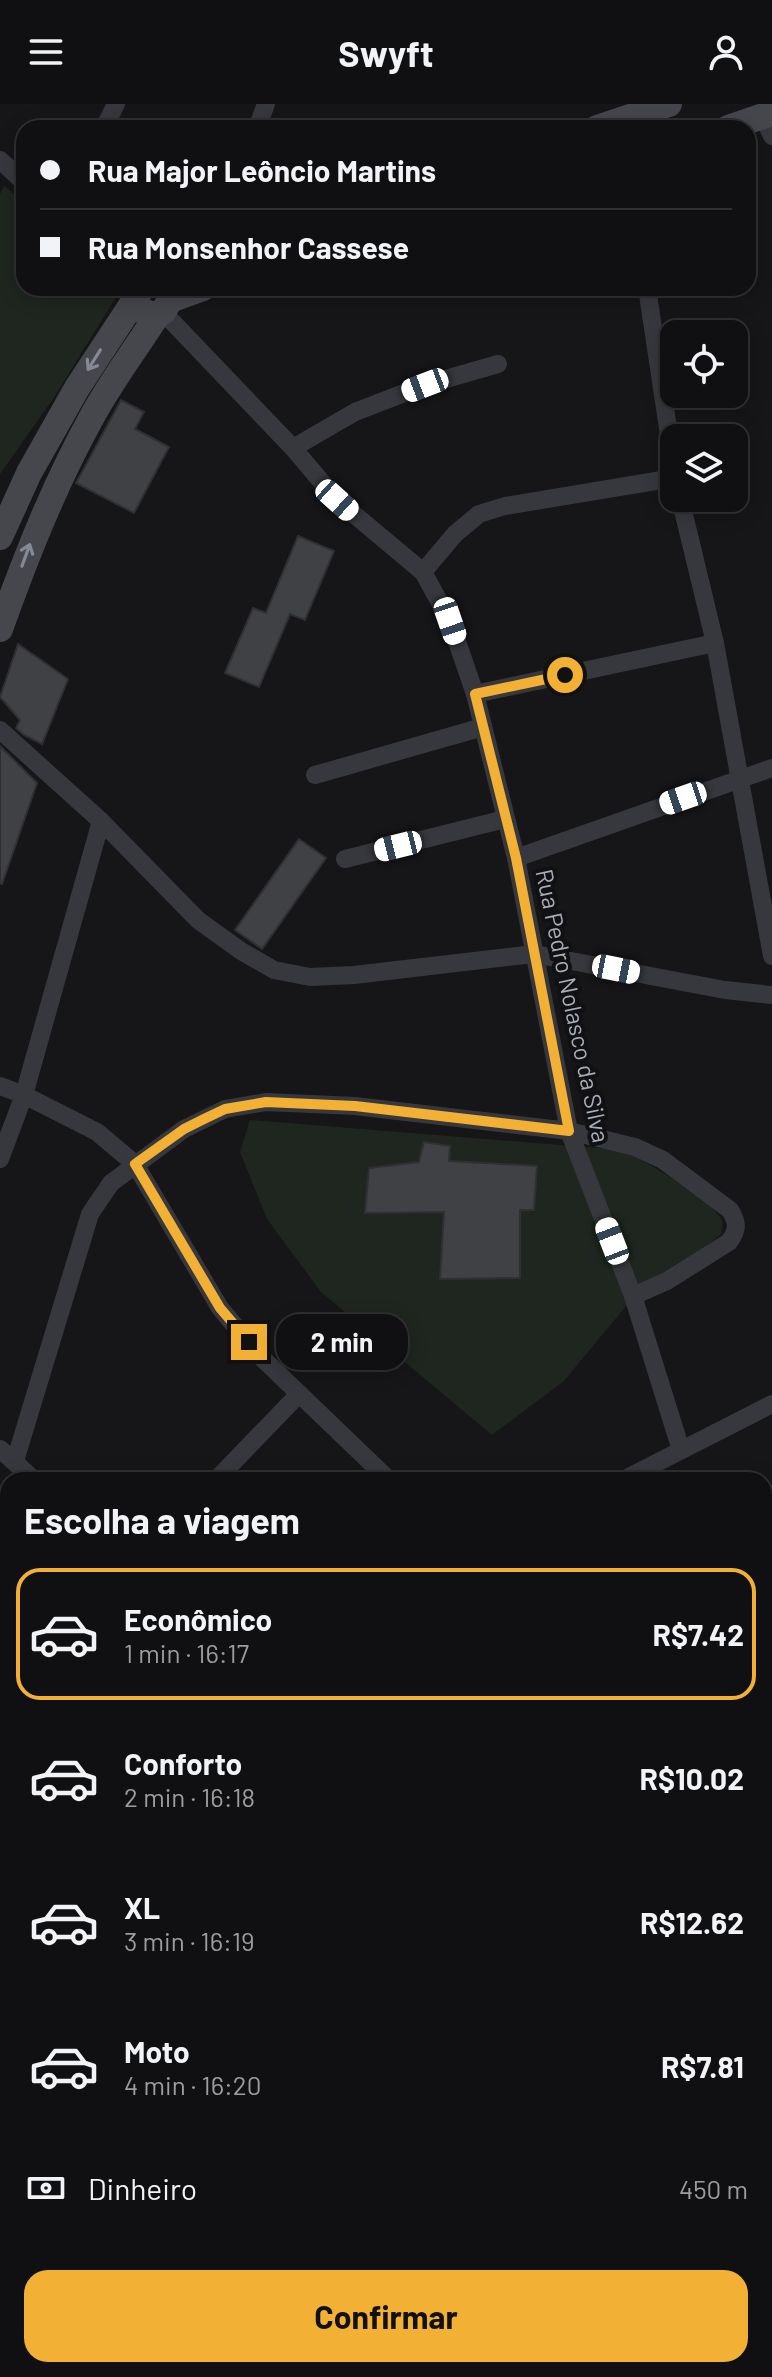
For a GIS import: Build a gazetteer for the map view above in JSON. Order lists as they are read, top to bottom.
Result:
{
  "streets": {
    "street": ["Rua Pedro Nolasco da Silva"]
  },
  "page": {
    "header": "Swyft",
    "banner": ["Rua Major Leôncio Martins", "Rua Monsenhor Cassese"],
    "bubble": "2 min",
    "heading": "Escolha a viagem",
    "list": [
      {
        "name": "Econômico",
        "note": "1 min · 16:17",
        "value": "R$7.42"
      },
      {
        "name": "Conforto",
        "note": "2 min · 16:18",
        "value": "R$10.02"
      },
      {
        "name": "XL",
        "note": "3 min · 16:19",
        "value": "R$12.62"
      },
      {
        "name": "Moto",
        "note": "4 min · 16:20",
        "value": "R$7.81"
      }
    ],
    "pay": ["Dinheiro", "450 m"],
    "buttons": "Confirmar"
  }
}
